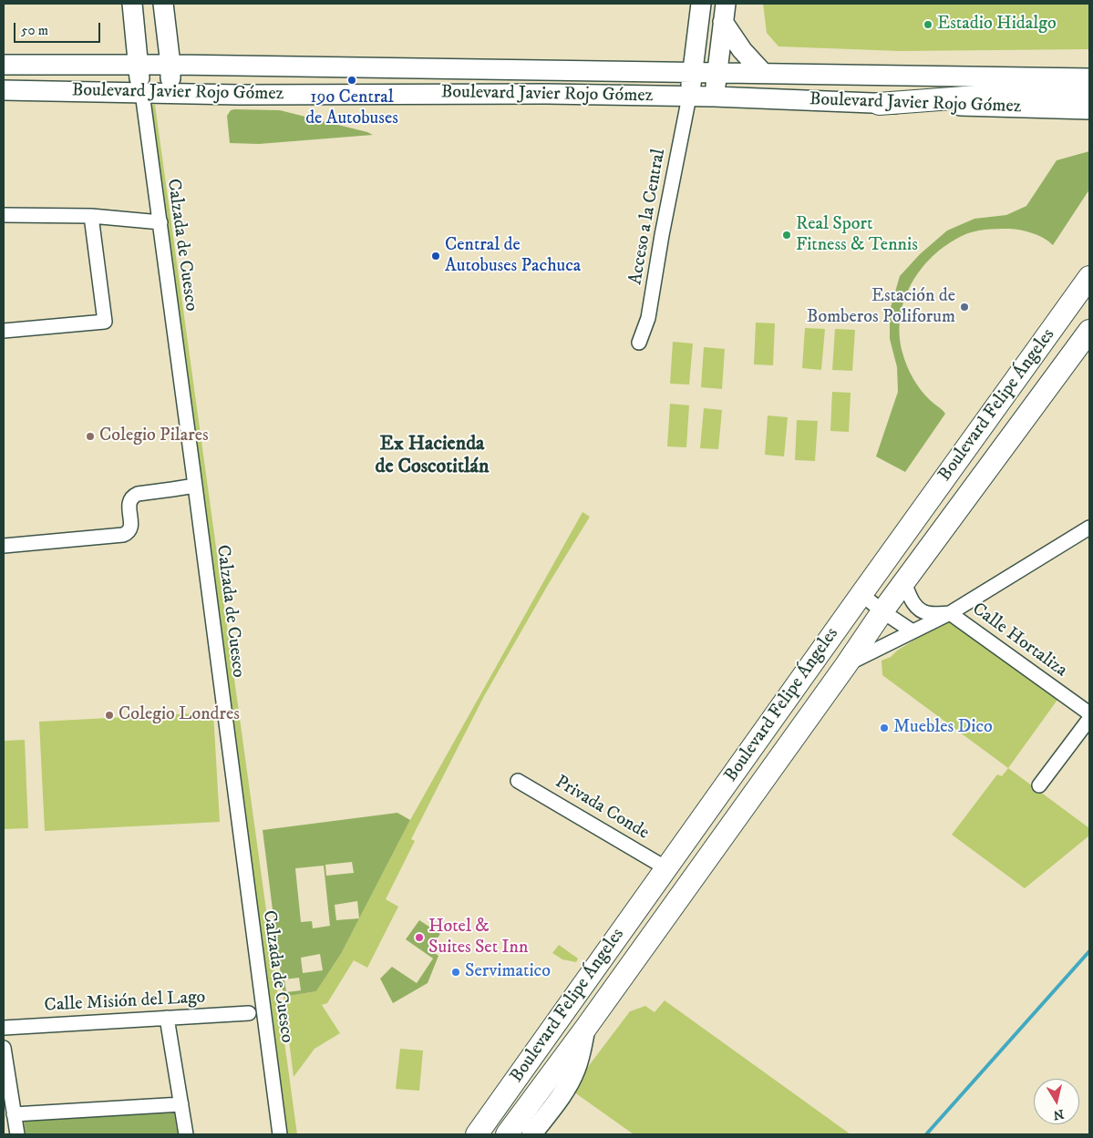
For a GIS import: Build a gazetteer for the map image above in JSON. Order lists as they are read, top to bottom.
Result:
{
  "streets": {
    "main road": ["Boulevard Javier Rojo Gómez", "Boulevard Felipe Ángeles"],
    "street": [
      "Acceso a la Central",
      "Calzada de Cuesco",
      "Calle Hortaliza",
      "Privada Conde",
      "Calle Misión del Lago"
    ]
  },
  "crossings": [
    ["Boulevard Javier Rojo Gómez", "Acceso a la Central"],
    ["Boulevard Javier Rojo Gómez", "Calzada de Cuesco"],
    ["Boulevard Felipe Ángeles", "Privada Conde"]
  ],
  "districts": ["Ex Hacienda de Coscotitlán"],
  "places": [
    "Estadio Hidalgo",
    "19o Central de Autobuses",
    "Real Sport Fitness & Tennis",
    "Central de Autobuses Pachuca",
    "Estación de Bomberos Poliforum",
    "Colegio Pilares",
    "Colegio Londres",
    "Muebles Dico",
    "Hotel & Suites Set Inn",
    "Servimatico"
  ],
  "scale_bar": "50 m",
  "north": "bottom"
}
